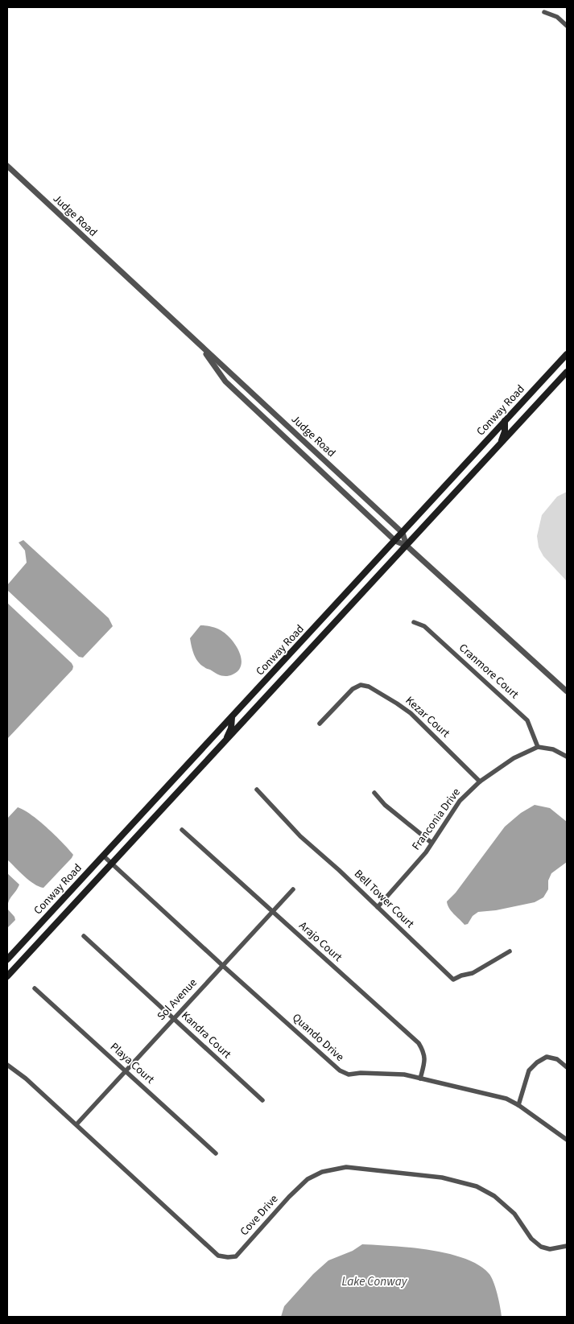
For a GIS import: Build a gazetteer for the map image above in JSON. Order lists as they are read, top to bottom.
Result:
{
  "streets": {
    "main road": ["Conway Road"],
    "street": [
      "Judge Road",
      "Cranmore Court",
      "Kezar Court",
      "Franconia Drive",
      "Bell Tower Court",
      "Arajo Court",
      "Sol Avenue",
      "Kandra Court",
      "Quando Drive",
      "Playa Court",
      "Cove Drive"
    ]
  },
  "crossings": [
    ["Judge Road", "Conway Road"],
    ["Conway Road", "Quando Drive"],
    ["Cranmore Court", "Franconia Drive"],
    ["Kezar Court", "Franconia Drive"],
    ["Franconia Drive", "Bell Tower Court"],
    ["Arajo Court", "Sol Avenue"],
    ["Arajo Court", "Quando Drive"],
    ["Sol Avenue", "Kandra Court"],
    ["Sol Avenue", "Quando Drive"],
    ["Sol Avenue", "Playa Court"],
    ["Sol Avenue", "Cove Drive"]
  ],
  "water": ["Lake Conway"]
}
